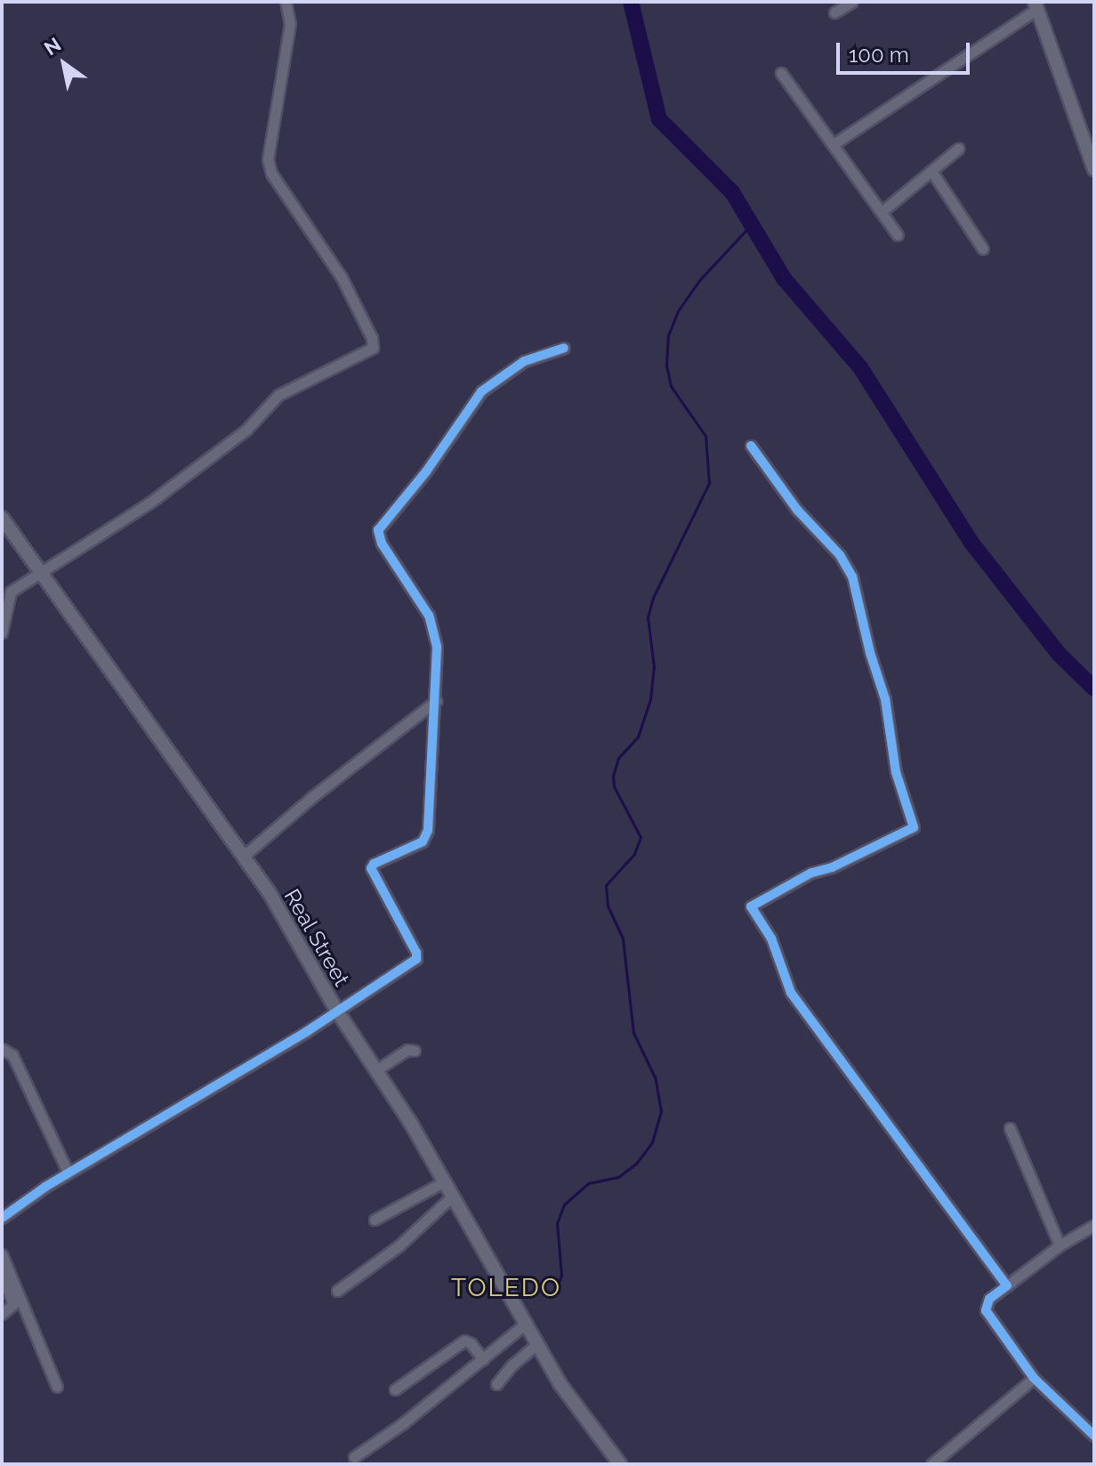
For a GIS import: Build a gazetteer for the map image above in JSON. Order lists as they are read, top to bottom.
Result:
{
  "streets": {
    "street": ["Real Street"]
  },
  "districts": ["TOLEDO"],
  "scale_bar": "100 m",
  "north": "top left"
}
